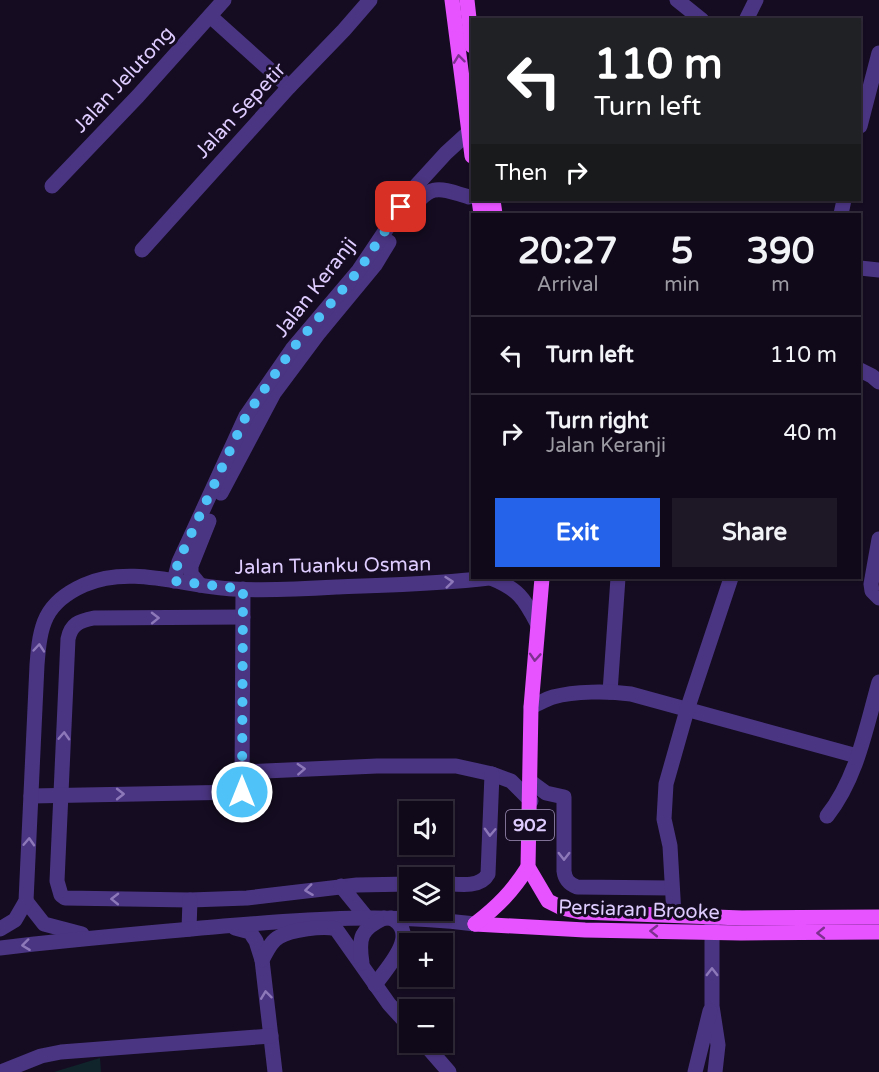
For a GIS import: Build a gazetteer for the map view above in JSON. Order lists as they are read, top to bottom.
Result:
{
  "streets": {
    "main road": ["902", "Persiaran Brooke"],
    "street": [
      "Jalan Jelutong",
      "Jalan Sepetir",
      "Jalan Keranji",
      "Jalan Tuanku Osman"
    ]
  },
  "crossings": [
    ["Jalan Keranji", "Jalan Tuanku Osman"],
    ["Jalan Tuanku Osman", "902"],
    ["902", "Persiaran Brooke"]
  ],
  "page": {
    "turn": ["110 m", "Turn left"],
    "then": "Then",
    "eta": [
      "20:27",
      "Arrival",
      "5",
      "min",
      "390",
      "m"
    ],
    "list": [
      {
        "name": "Turn left",
        "value": "110 m"
      },
      {
        "name": "Turn right",
        "note": "Jalan Keranji",
        "value": "40 m"
      }
    ],
    "buttons": ["Exit", "Share"],
    "map_buttons": ["+", "−"]
  }
}
